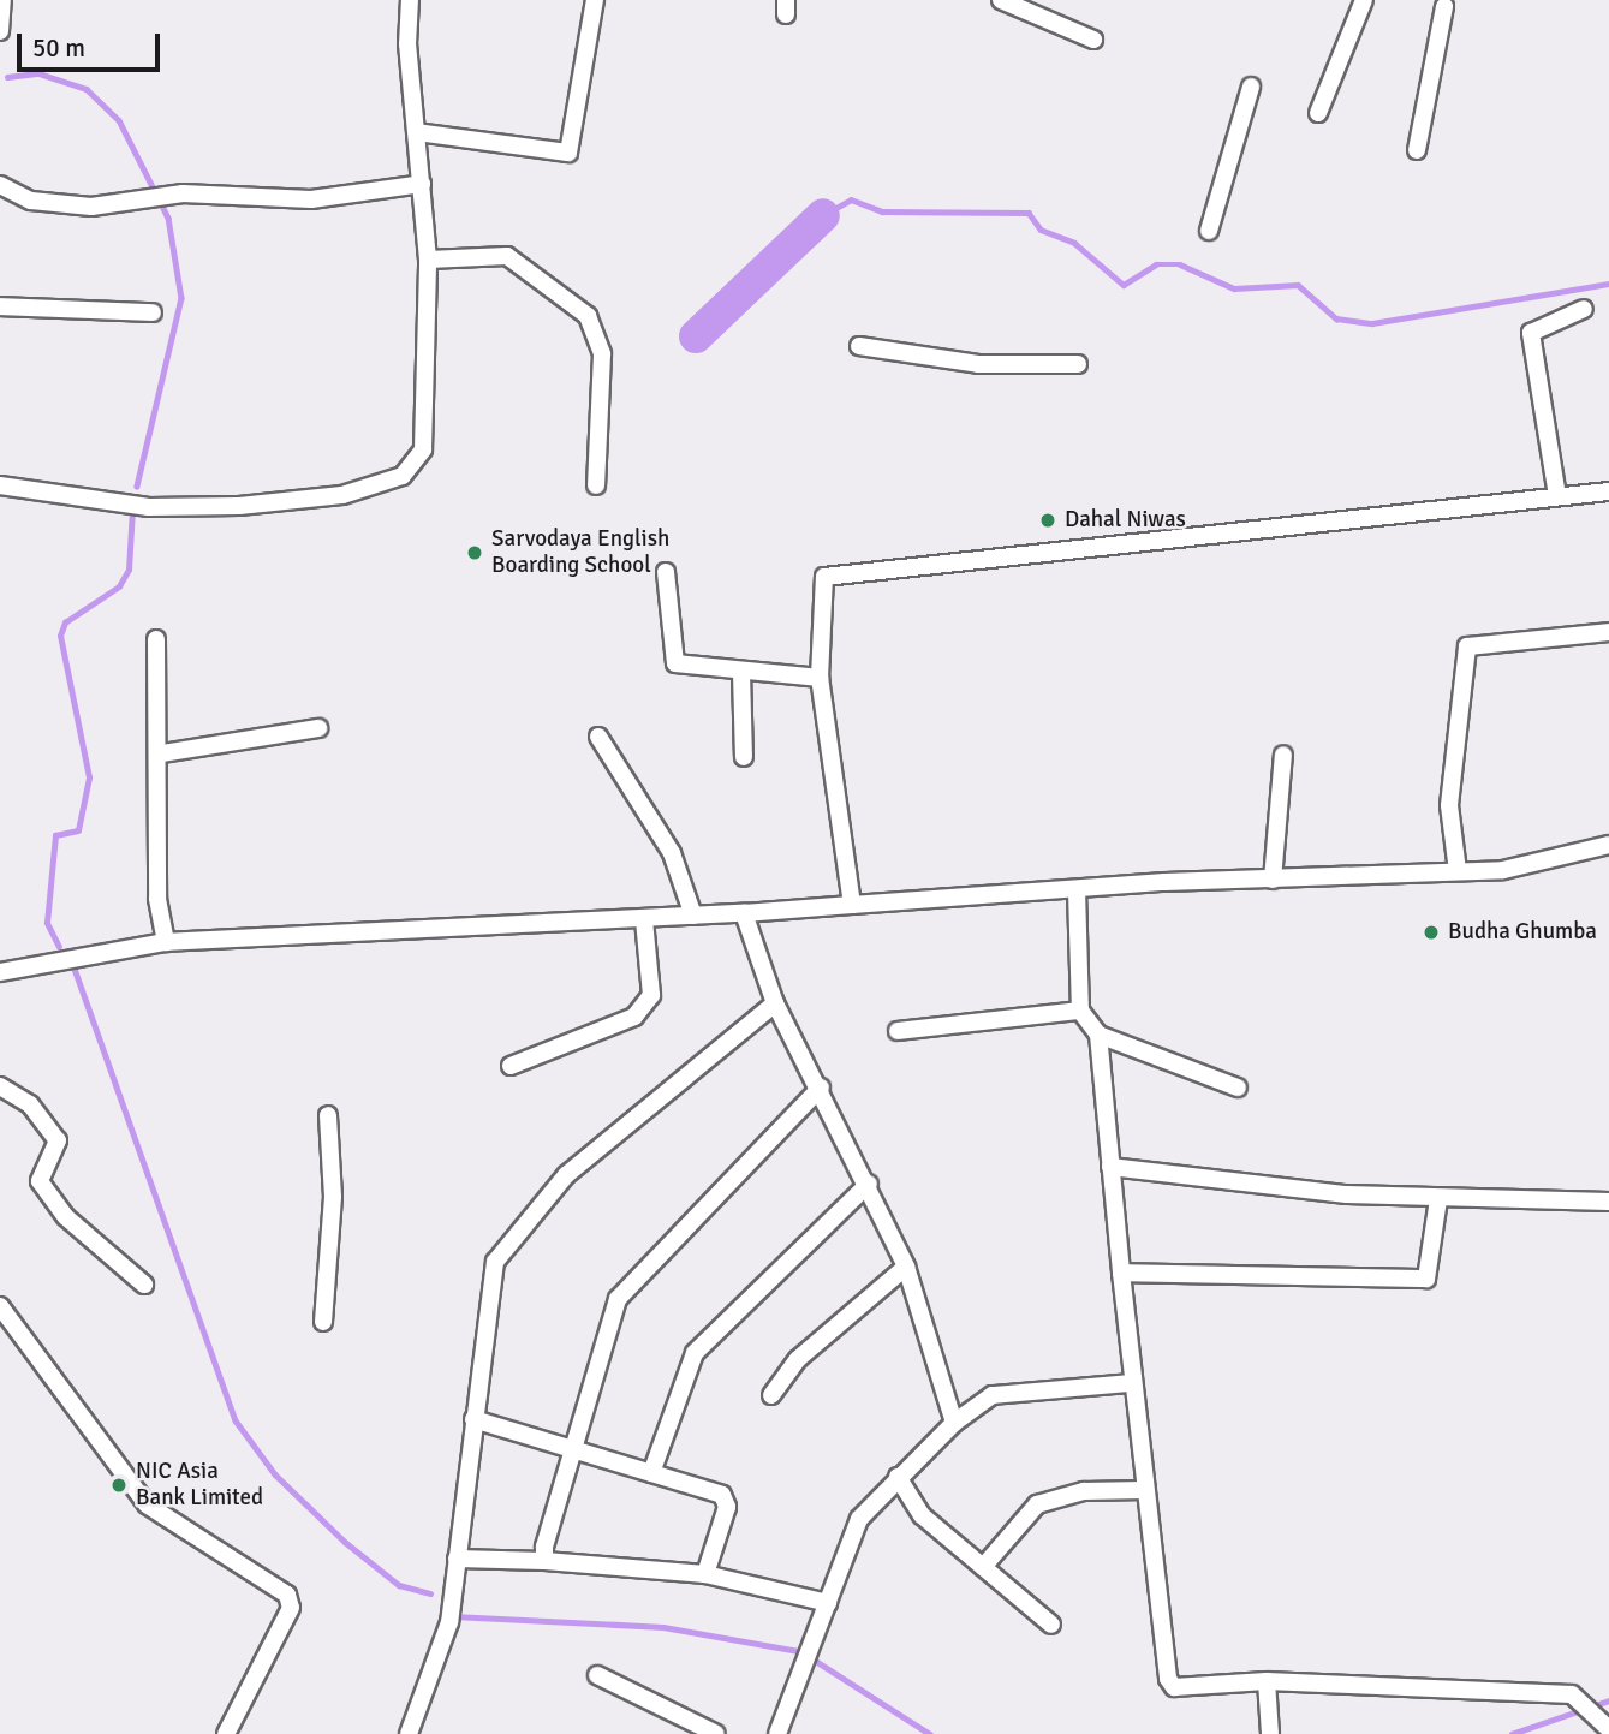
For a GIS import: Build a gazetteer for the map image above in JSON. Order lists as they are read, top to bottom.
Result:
{
  "places": [
    "Dahal Niwas",
    "Sarvodaya English Boarding School",
    "Budha Ghumba",
    "NIC Asia Bank Limited"
  ],
  "scale_bar": "50 m"
}
